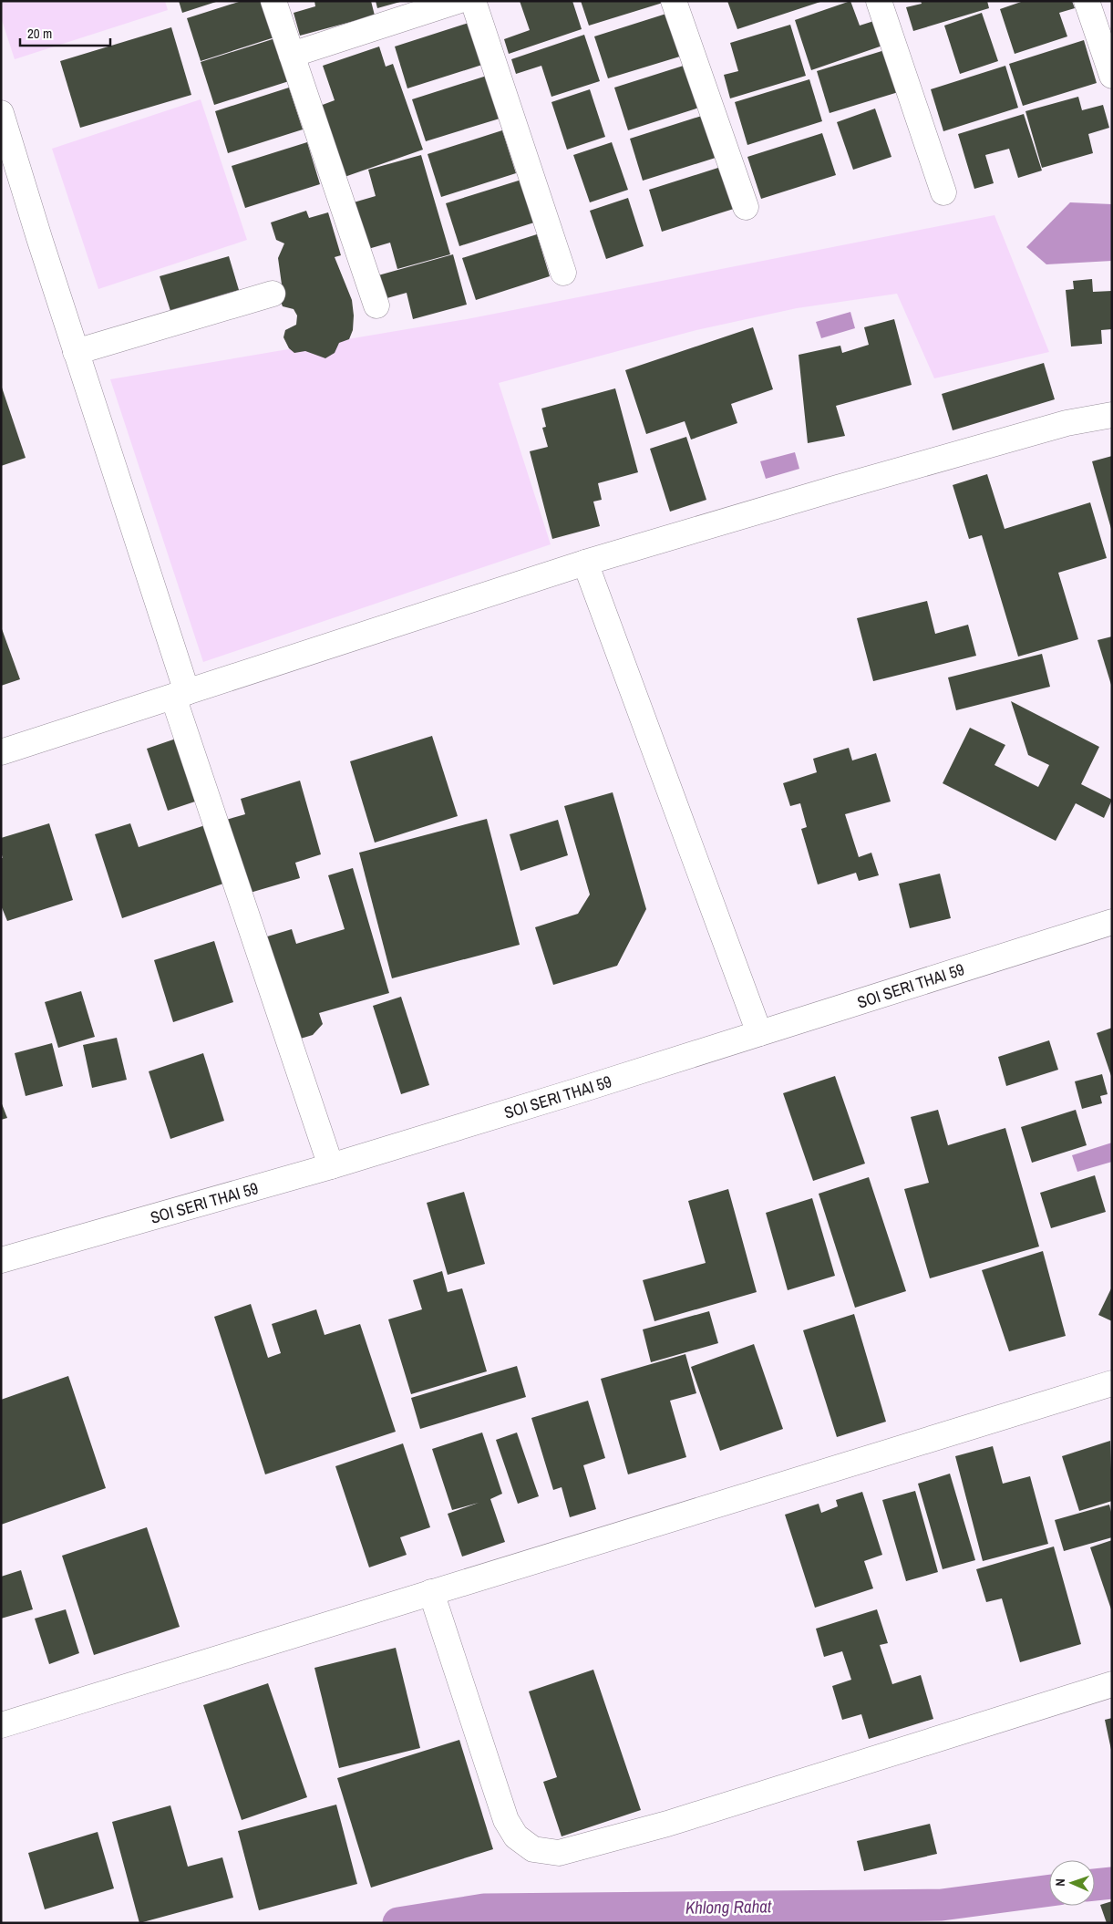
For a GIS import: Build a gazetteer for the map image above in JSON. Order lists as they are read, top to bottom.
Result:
{
  "streets": {
    "street": ["SOI SERI THAI 59"]
  },
  "water": ["Khlong Rahat"],
  "scale_bar": "20 m",
  "north": "left"
}
